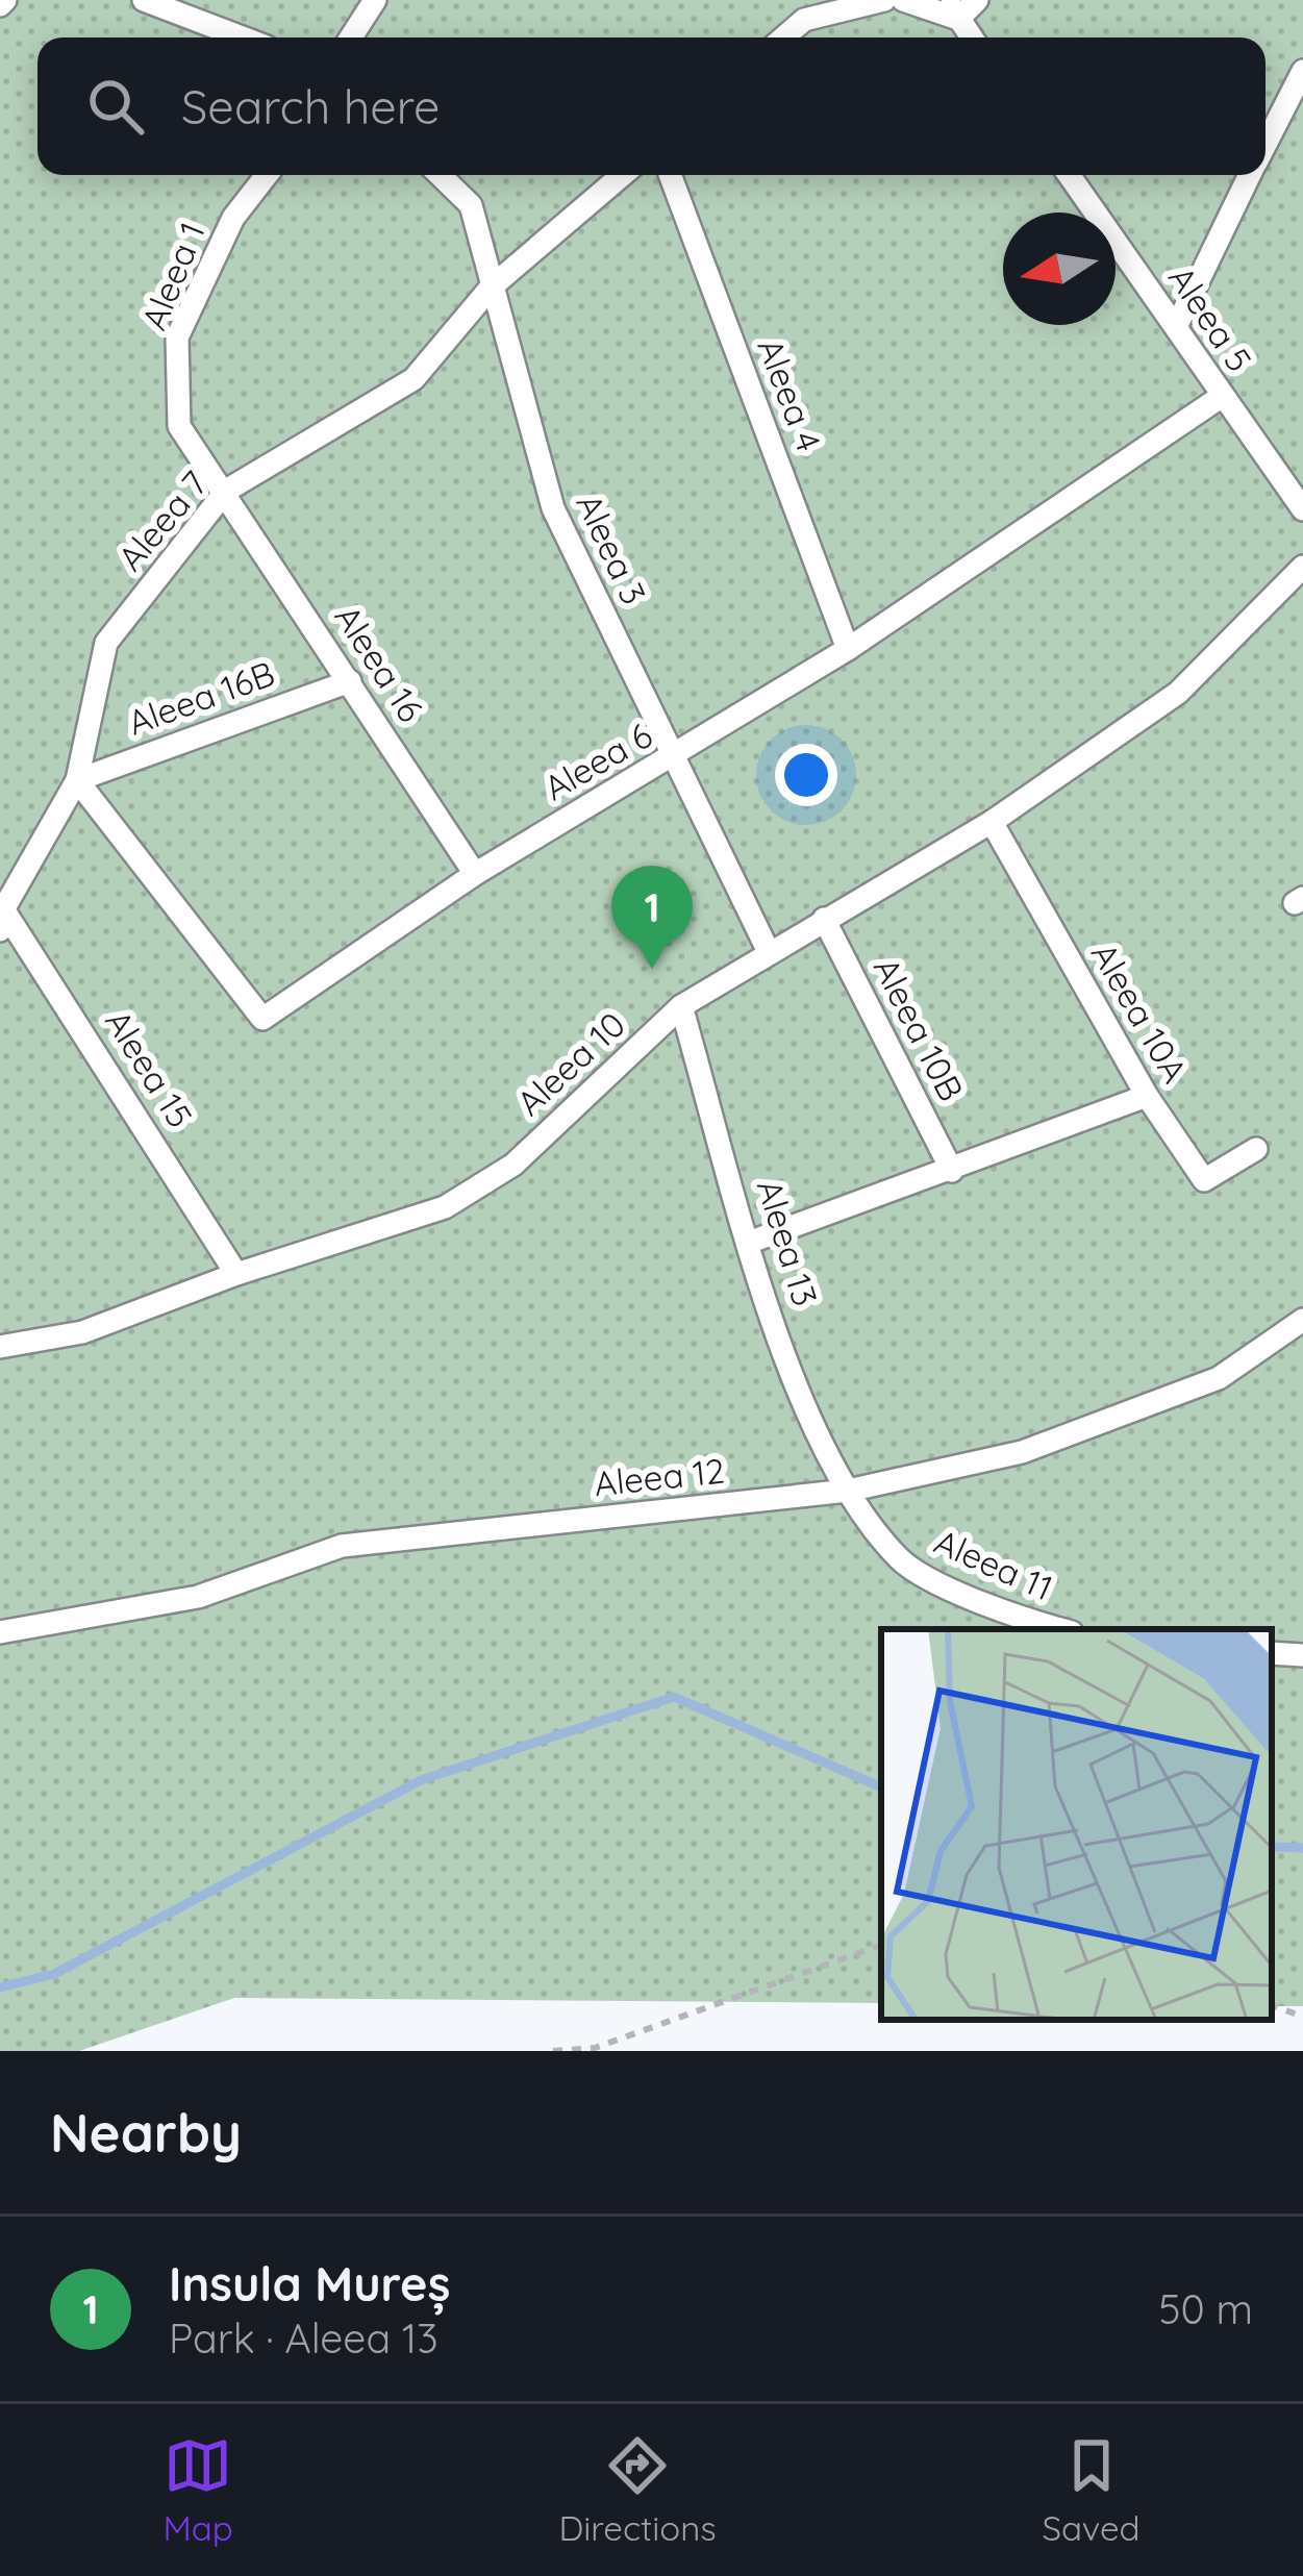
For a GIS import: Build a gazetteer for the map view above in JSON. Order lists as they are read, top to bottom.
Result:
{
  "streets": {
    "street": [
      "Aleea 1",
      "Aleea 5",
      "Aleea 4",
      "Aleea 7",
      "Aleea 3",
      "Aleea 16",
      "Aleea 16B",
      "Aleea 6",
      "Aleea 10A",
      "Aleea 10B",
      "Aleea 10",
      "Aleea 15",
      "Aleea 13",
      "Aleea 12",
      "Aleea 11"
    ]
  },
  "crossings": [
    ["Aleea 1", "Aleea 16"],
    ["Aleea 5", "Aleea 6"],
    ["Aleea 4", "Aleea 6"],
    ["Aleea 7", "Aleea 3"],
    ["Aleea 7", "Aleea 16"],
    ["Aleea 7", "Aleea 16B"],
    ["Aleea 7", "Aleea 6"],
    ["Aleea 7", "Aleea 15"],
    ["Aleea 3", "Aleea 6"],
    ["Aleea 3", "Aleea 10"],
    ["Aleea 16", "Aleea 16B"],
    ["Aleea 16", "Aleea 6"],
    ["Aleea 16B", "Aleea 6"],
    ["Aleea 10A", "Aleea 10"],
    ["Aleea 10B", "Aleea 10"],
    ["Aleea 10", "Aleea 15"],
    ["Aleea 10", "Aleea 13"],
    ["Aleea 13", "Aleea 12"],
    ["Aleea 13", "Aleea 11"],
    ["Aleea 12", "Aleea 11"]
  ],
  "north": "left",
  "page": {
    "search": "Search here",
    "pins": "1",
    "heading": "Nearby",
    "list": [
      {
        "mark": "1",
        "name": "Insula Mureș",
        "note": "Park · Aleea 13",
        "value": "50 m"
      }
    ],
    "nav": ["Map", "Directions", "Saved"]
  }
}
